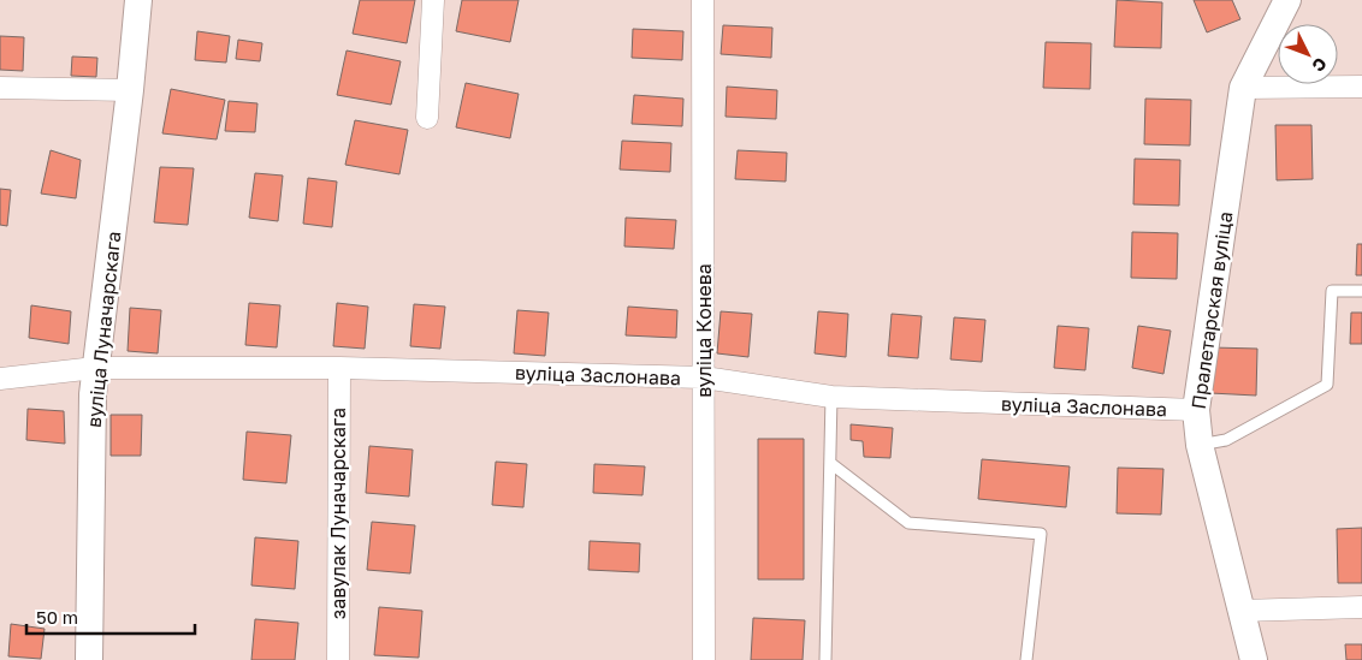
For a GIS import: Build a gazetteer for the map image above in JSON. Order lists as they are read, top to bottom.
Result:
{
  "streets": {
    "street": [
      "Пралетарская вуліца",
      "вуліца Луначарскага",
      "вуліца Конева",
      "вуліца Заслонава",
      "завулак Луначарскага"
    ]
  },
  "crossings": [
    ["Пралетарская вуліца", "вуліца Заслонава"],
    ["вуліца Луначарскага", "вуліца Заслонава"],
    ["вуліца Конева", "вуліца Заслонава"],
    ["вуліца Заслонава", "завулак Луначарскага"]
  ],
  "scale_bar": "50 m",
  "north": "bottom right"
}
